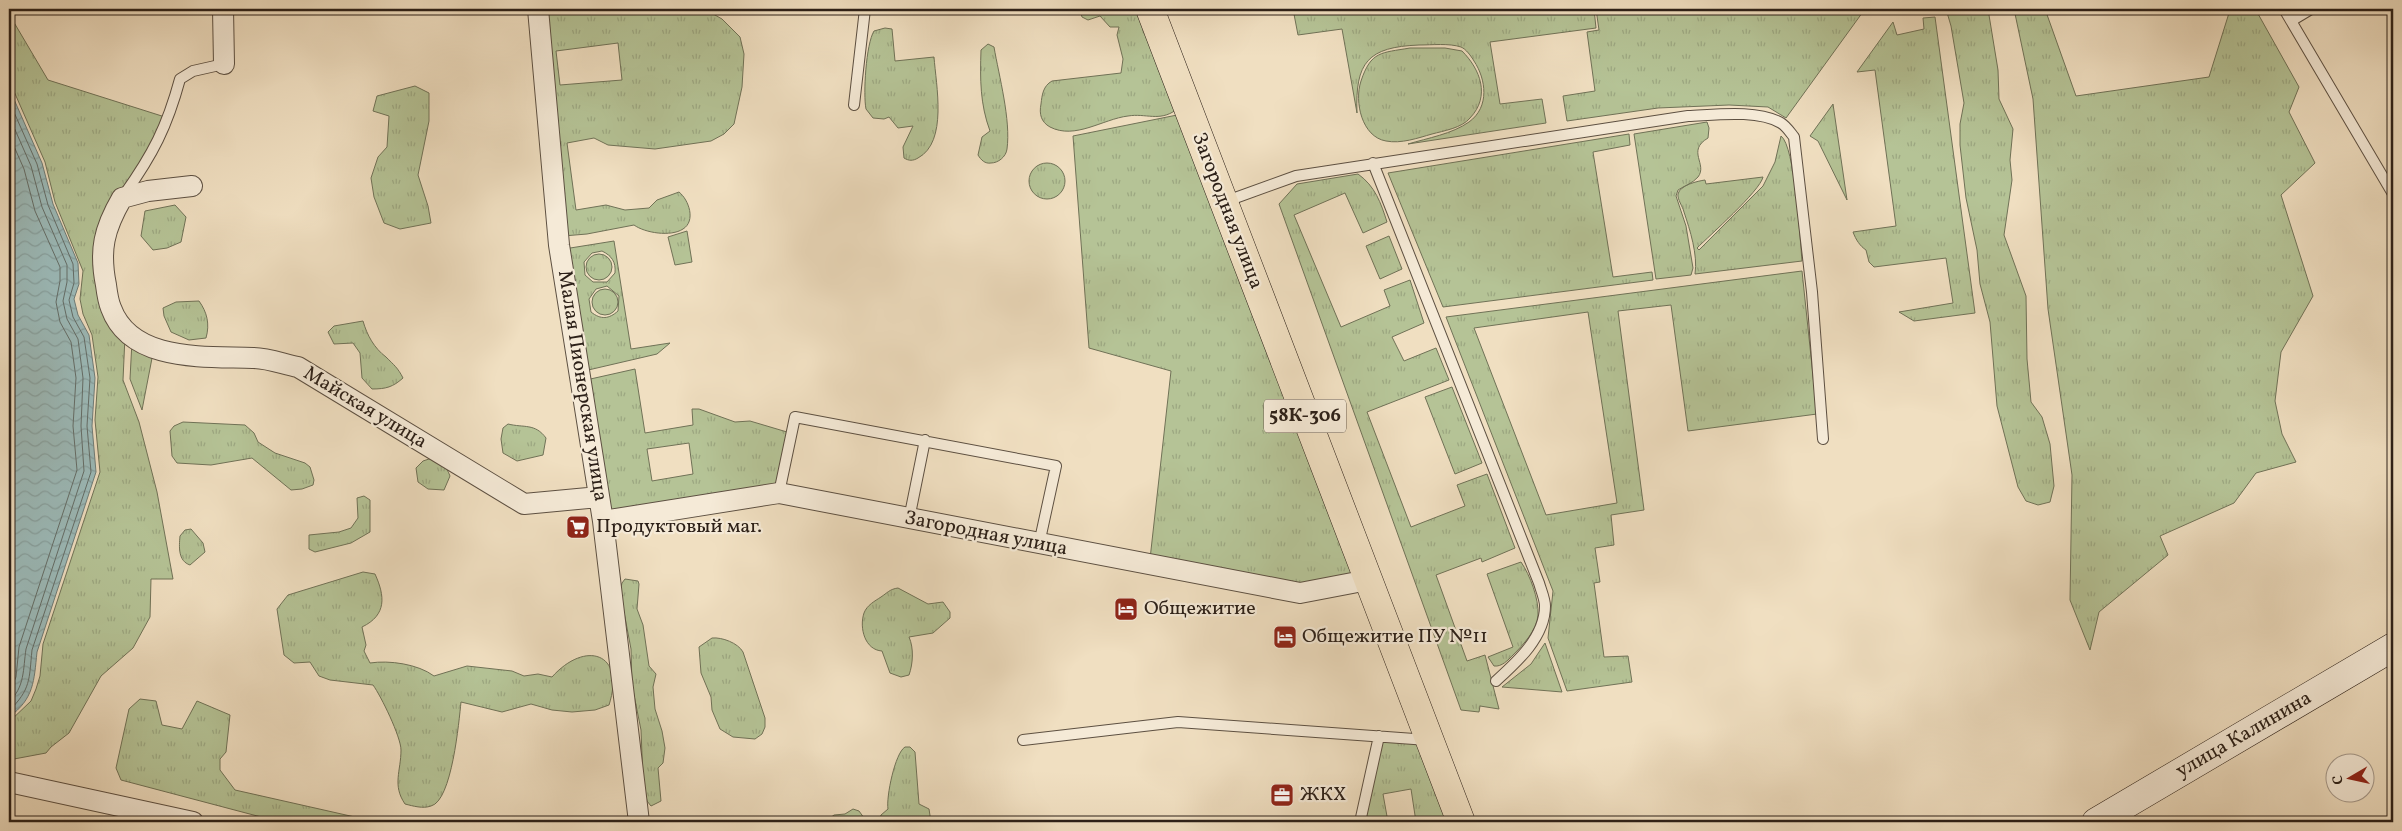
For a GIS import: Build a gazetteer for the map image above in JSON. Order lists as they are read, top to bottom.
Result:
{
  "streets": {
    "highway": ["Загородная улица", "58К-306"],
    "main road": ["улица Калинина"],
    "street": ["Малая Пионерская улица", "Майская улица"]
  },
  "crossings": [
    ["Загородная улица", "Малая Пионерская улица"],
    ["Малая Пионерская улица", "Майская улица"]
  ],
  "places": {
    "supermarket": ["Продуктовый маг."],
    "hotel": ["Общежитие", "Общежитие ПУ №11"],
    "office": ["ЖКХ"]
  },
  "north": "left"
}
